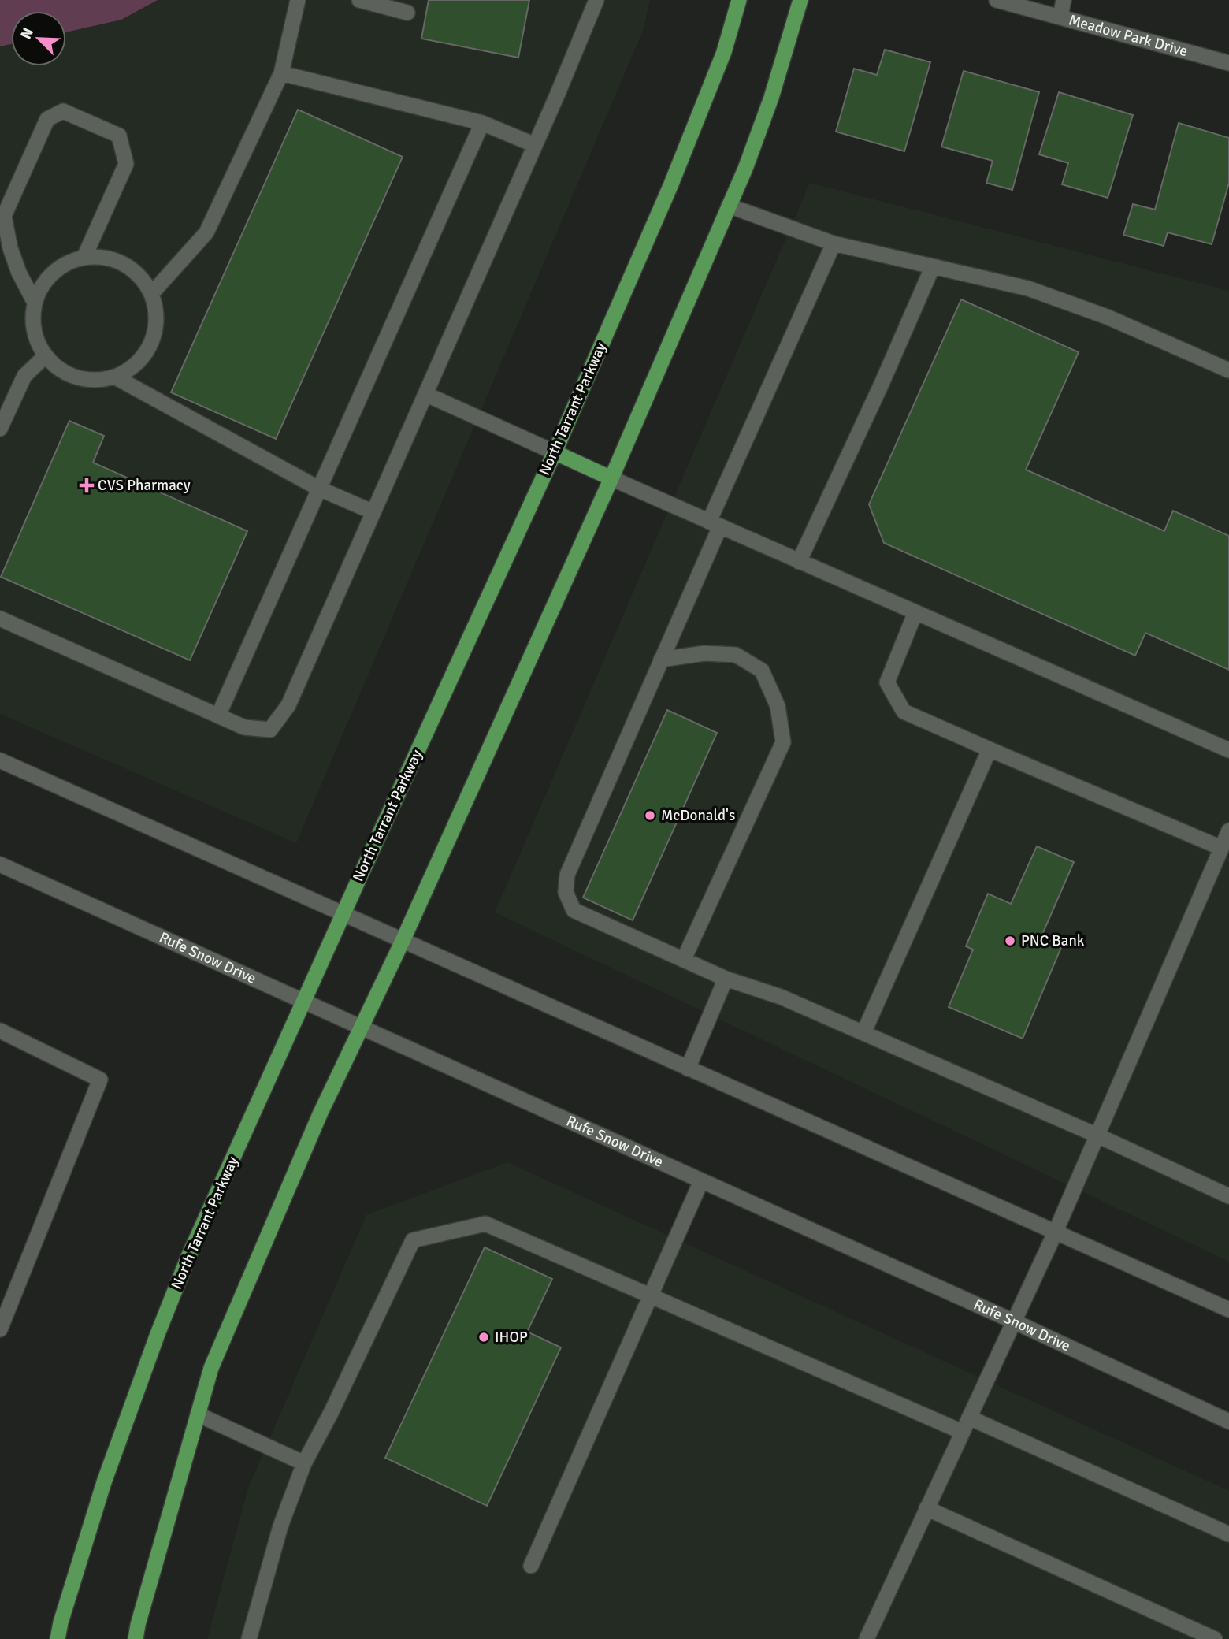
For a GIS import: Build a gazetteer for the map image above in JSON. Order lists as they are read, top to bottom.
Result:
{
  "streets": {
    "main road": ["Meadow Park Drive", "North Tarrant Parkway", "Rufe Snow Drive"]
  },
  "crossings": [
    ["North Tarrant Parkway", "Rufe Snow Drive"]
  ],
  "places": {
    "health": ["CVS Pharmacy"],
    "other": ["McDonald's", "PNC Bank", "IHOP"]
  },
  "north": "top left"
}
